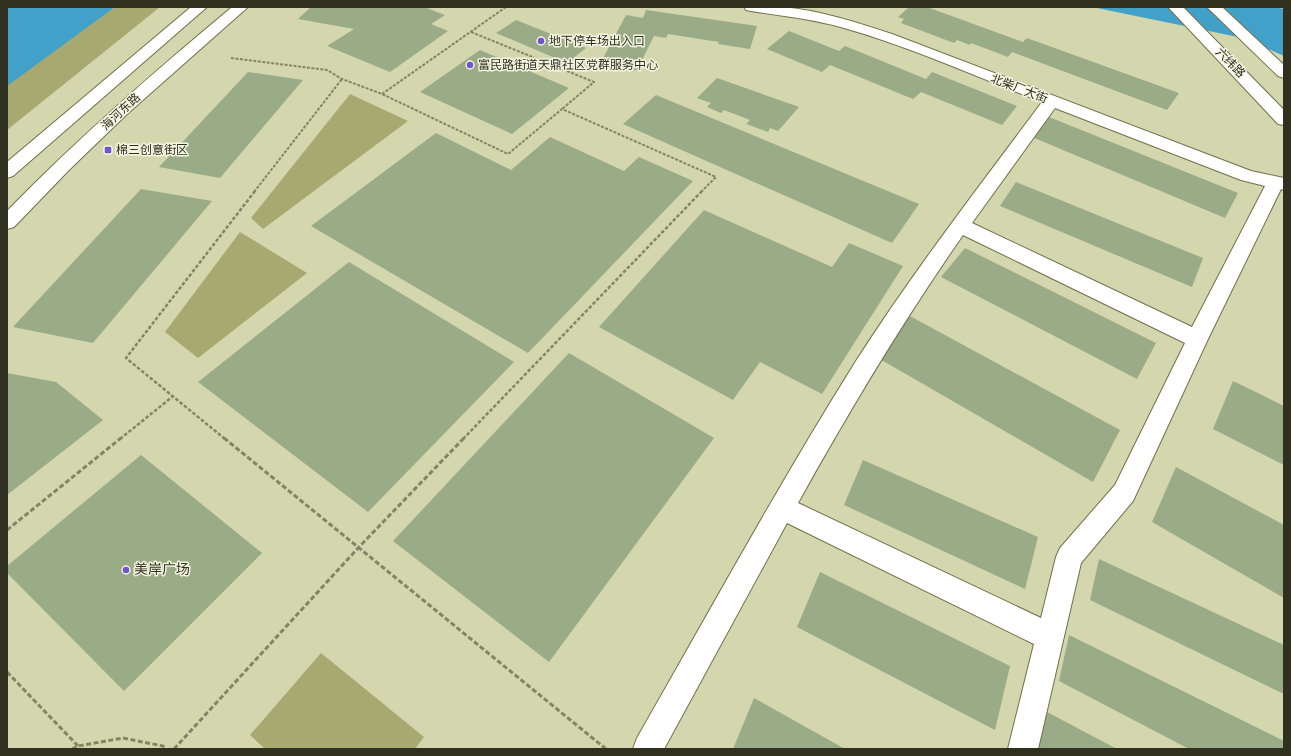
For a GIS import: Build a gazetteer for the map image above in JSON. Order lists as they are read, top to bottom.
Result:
{
  "streets": {
    "street": ["六纬路", "北柴厂大街", "海河东路"]
  },
  "places": {
    "other": ["地下停车场出入口", "富民路街道天鼎社区党群服务中心", "美岸广场"],
    "transit": ["棉三创意街区"]
  }
}
